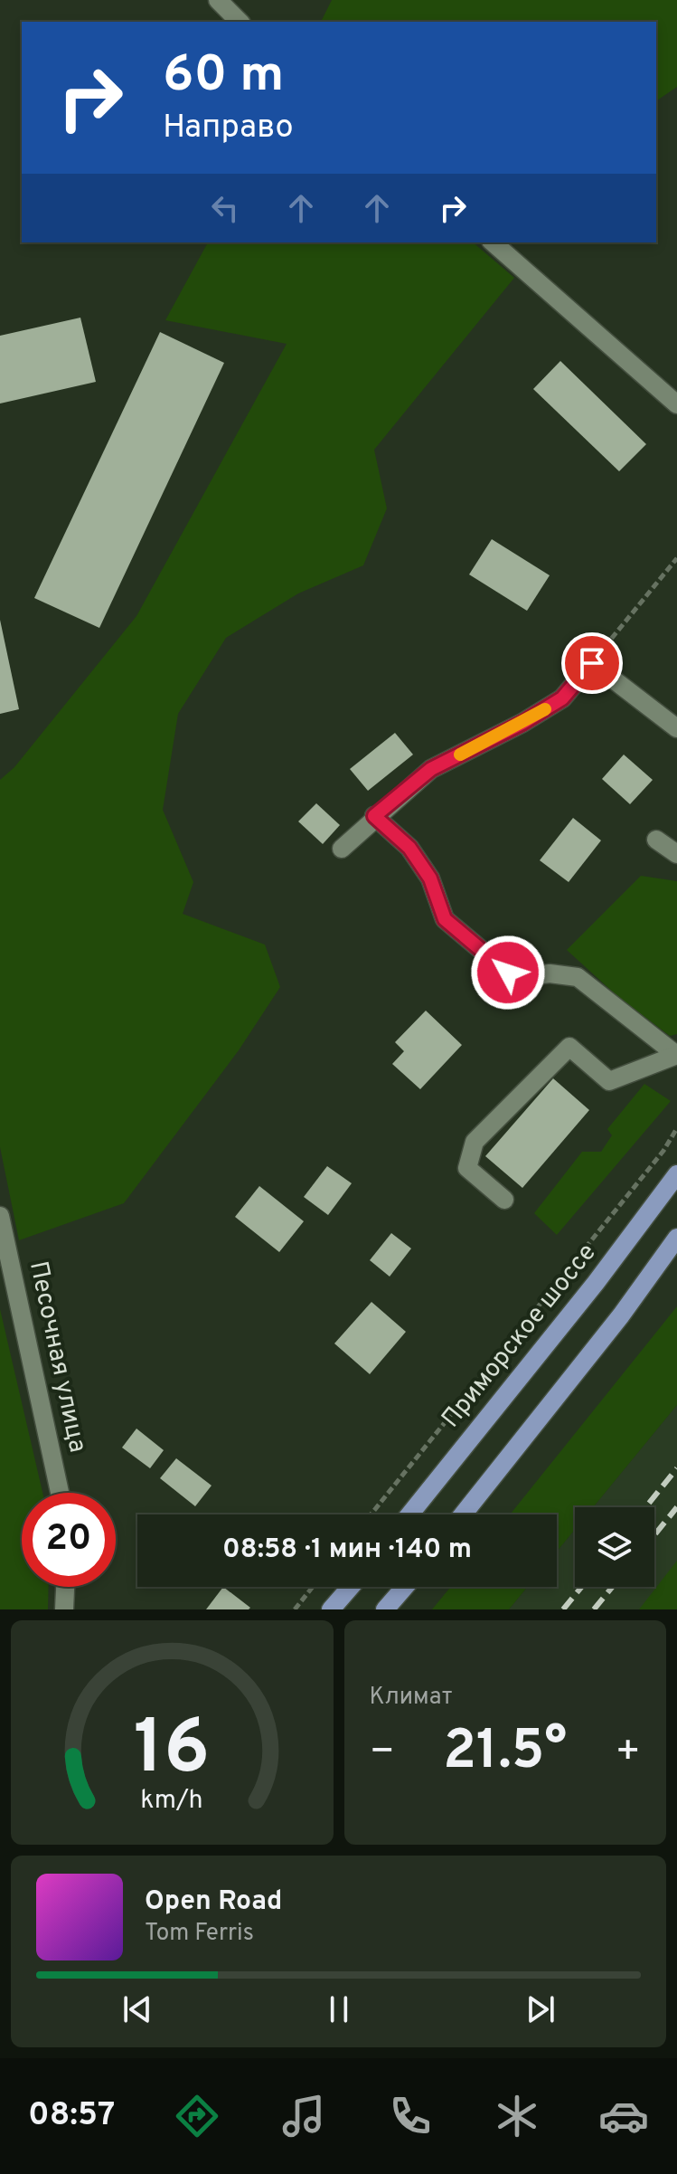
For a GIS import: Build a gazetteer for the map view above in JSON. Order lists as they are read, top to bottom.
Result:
{
  "streets": {
    "main road": ["Приморское шоссе"],
    "street": ["Песочная улица"]
  },
  "page": {
    "turn": ["60 m", "Направо"],
    "limit": "20",
    "trip": "08:58 · 1 мин · 140 m",
    "tile": "Климат",
    "heat": ["−", "21.5°", "+"],
    "song": ["Open Road", "Tom Ferris"],
    "tabs": "08:57",
    "gauge": ["16", "km/h"]
  }
}
